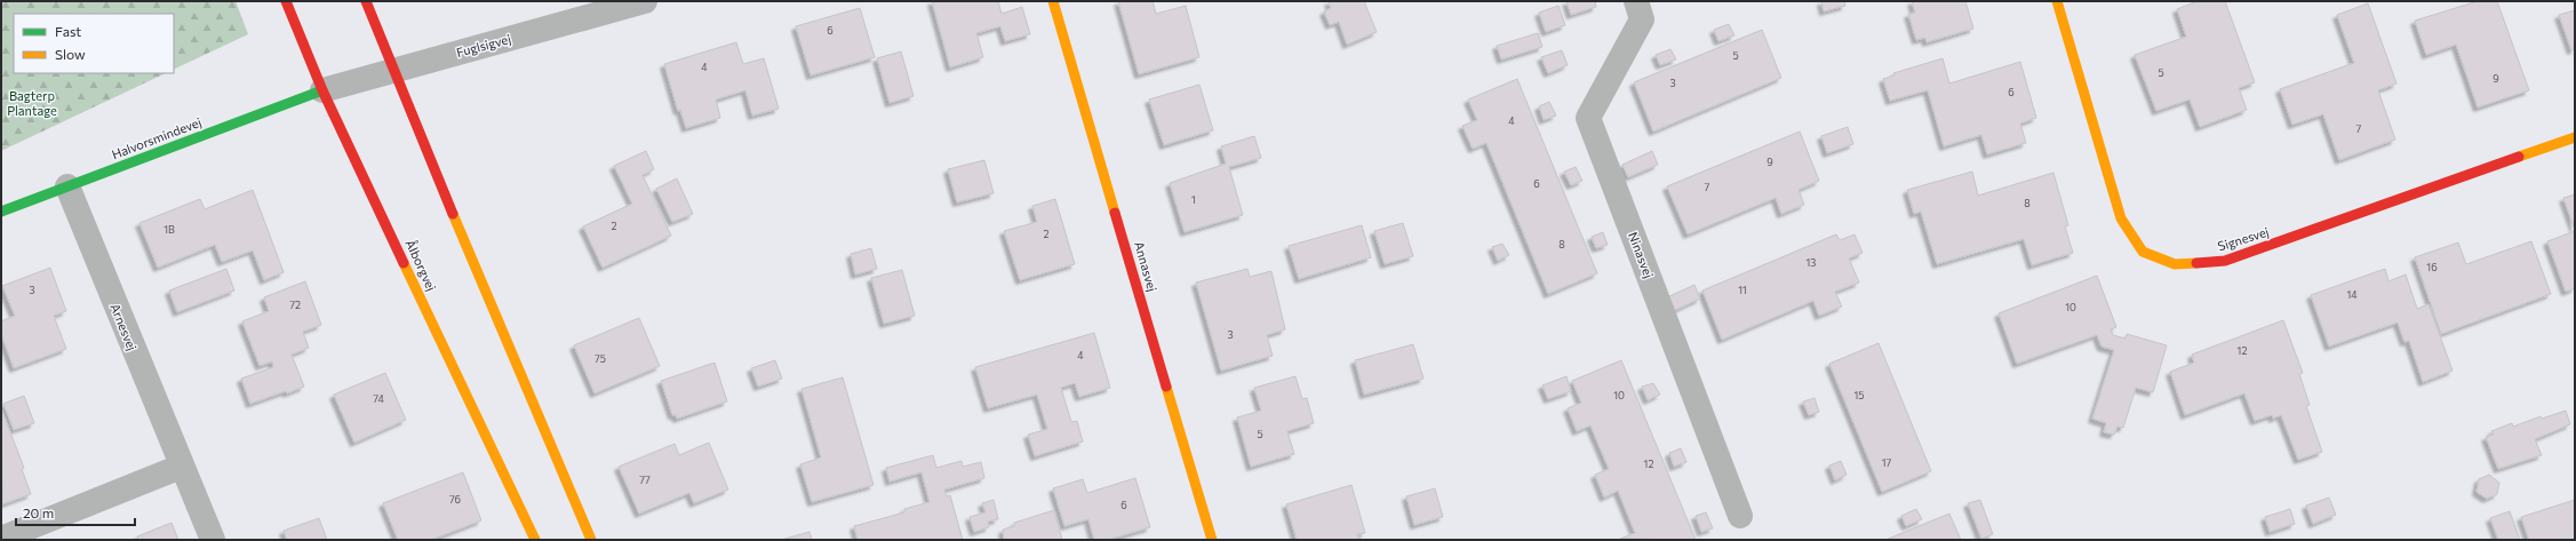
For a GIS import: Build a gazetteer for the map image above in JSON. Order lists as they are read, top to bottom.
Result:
{
  "streets": {
    "street": [
      "Fuglsigvej",
      "Halvorsmindevej",
      "Signesvej",
      "Ninasvej",
      "Ålborgvej",
      "Annasvej",
      "Arnesvej"
    ]
  },
  "crossings": [
    ["Fuglsigvej", "Halvorsmindevej"],
    ["Fuglsigvej", "Ålborgvej"],
    ["Halvorsmindevej", "Ålborgvej"],
    ["Halvorsmindevej", "Arnesvej"]
  ],
  "parks": ["Bagterp Plantage"],
  "house_numbers": [
    "6",
    "5",
    "4",
    "5",
    "9",
    "3",
    "6",
    "4",
    "7",
    "9",
    "6",
    "7",
    "1",
    "8",
    "2",
    "1B",
    "2",
    "8",
    "13",
    "16",
    "3",
    "11",
    "14",
    "72",
    "10",
    "3",
    "12",
    "4",
    "75",
    "10",
    "15",
    "74",
    "5",
    "17",
    "12",
    "77",
    "76",
    "6"
  ],
  "legend": ["Fast", "Slow"],
  "scale_bar": "20 m"
}
